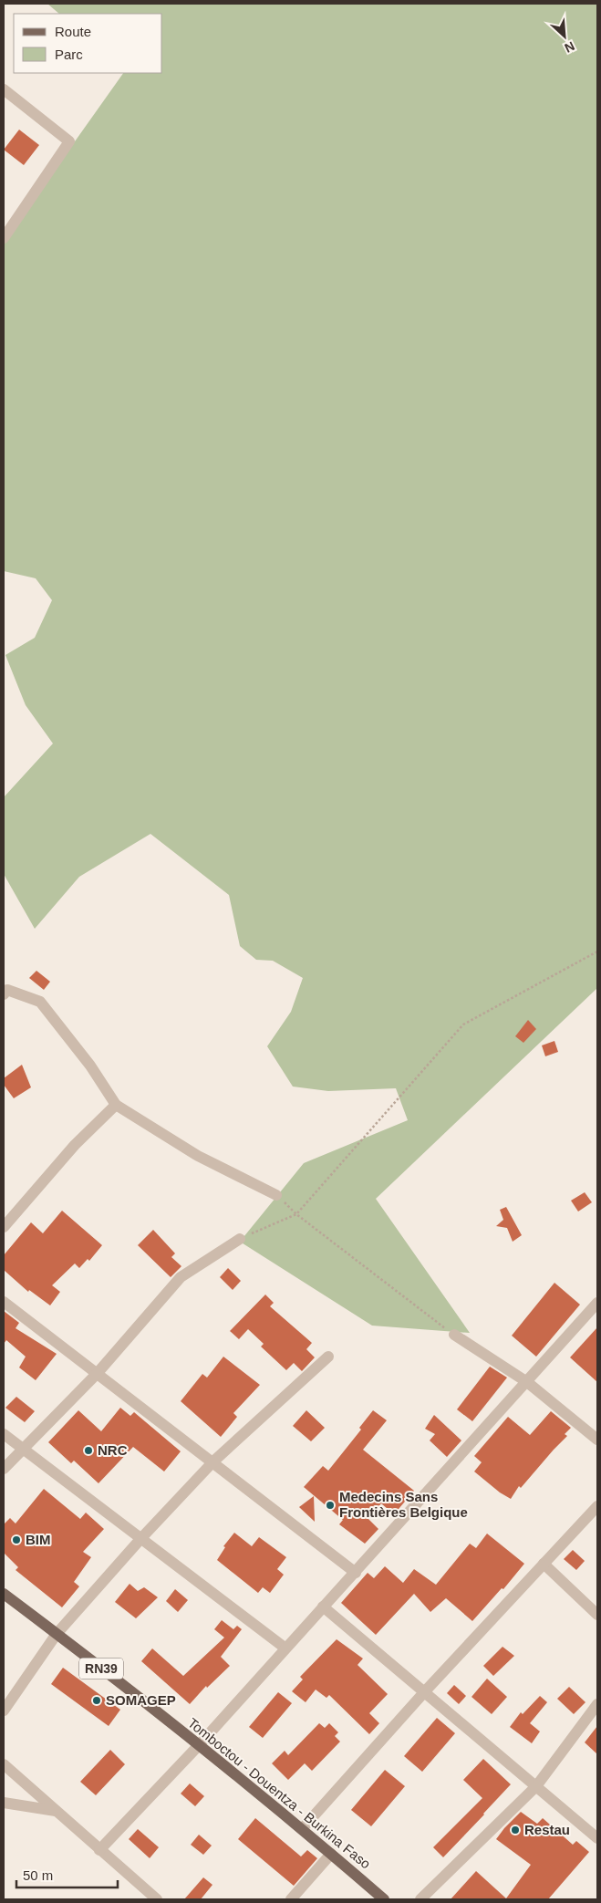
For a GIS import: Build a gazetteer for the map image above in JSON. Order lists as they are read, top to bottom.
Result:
{
  "streets": {
    "main road": ["RN39", "Tomboctou - Douentza - Burkina Faso"]
  },
  "places": [
    "NRC",
    "Medecins Sans Frontières Belgique",
    "BIM",
    "SOMAGEP",
    "Restau"
  ],
  "legend": ["Route", "Parc"],
  "scale_bar": "50 m",
  "north": "bottom right"
}
